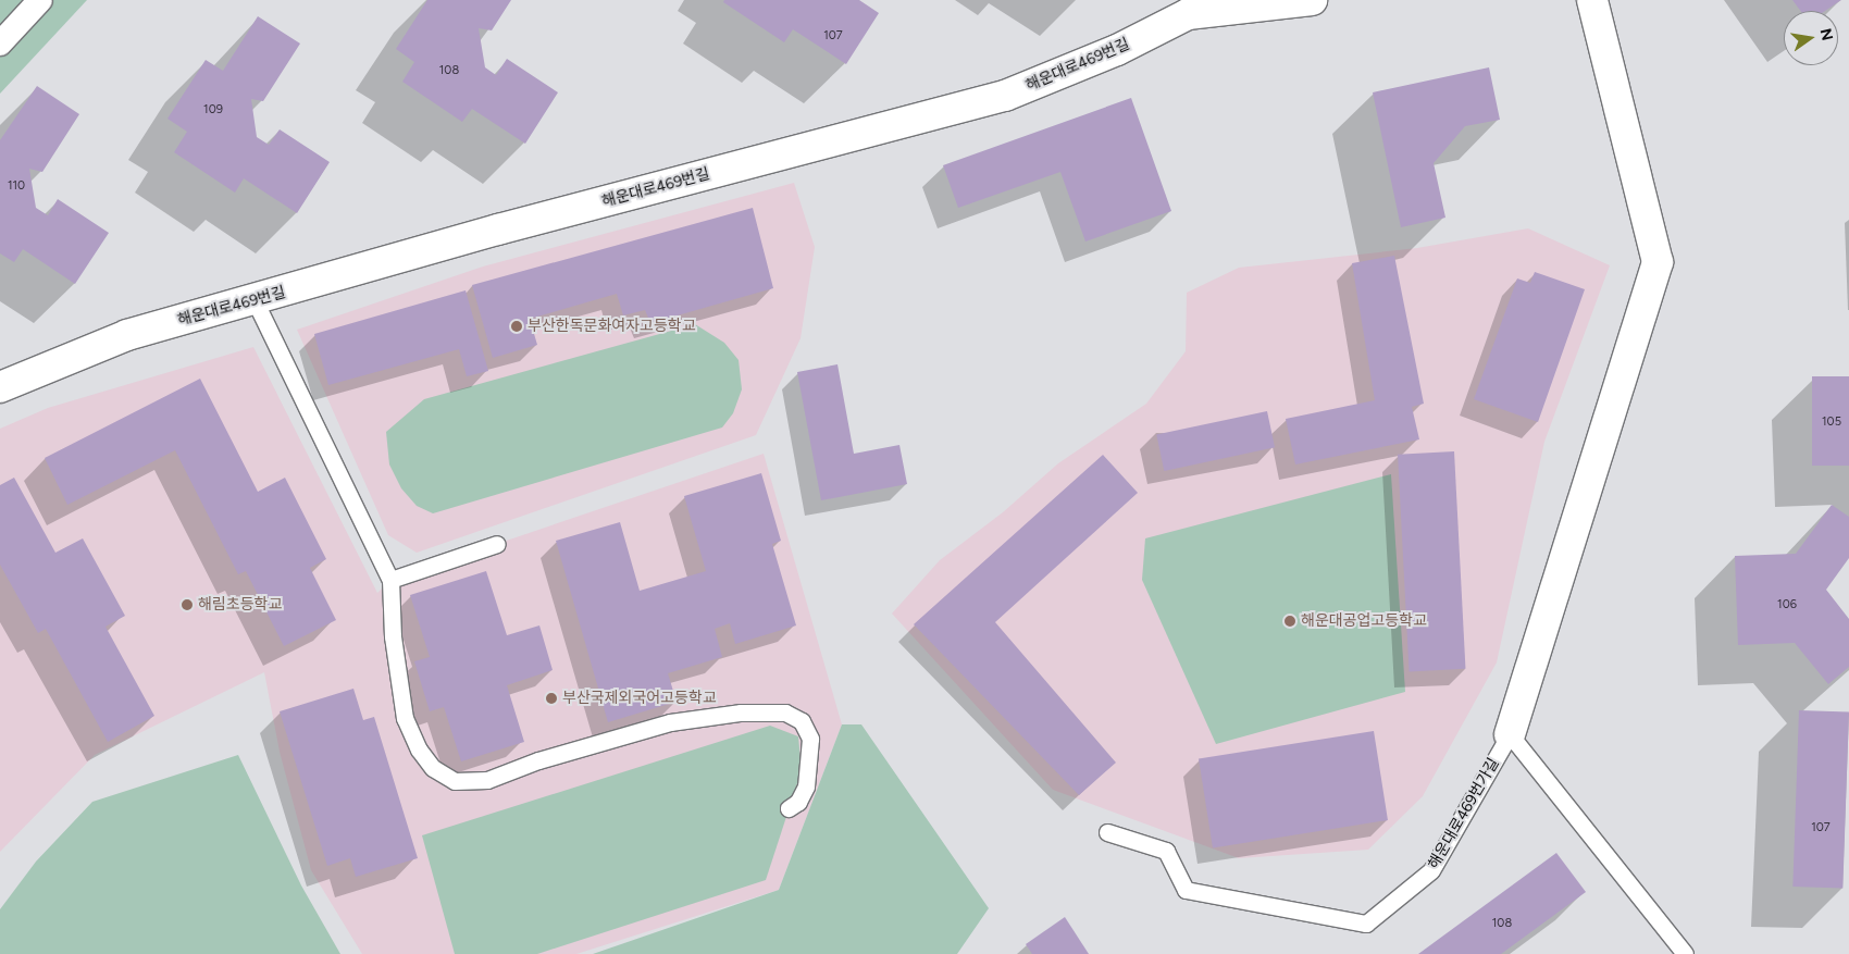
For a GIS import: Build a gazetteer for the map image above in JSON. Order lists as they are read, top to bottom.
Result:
{
  "streets": {
    "street": ["해운대로469번길"],
    "lane": ["해운대로469번가길"]
  },
  "places": [
    "부산한독문화여자고등학교",
    "해림초등학교",
    "해운대공업고등학교",
    "부산국제외국어고등학교"
  ],
  "house_numbers": [
    "107",
    "108",
    "109",
    "110",
    "105",
    "106",
    "107",
    "108"
  ],
  "north": "right"
}
